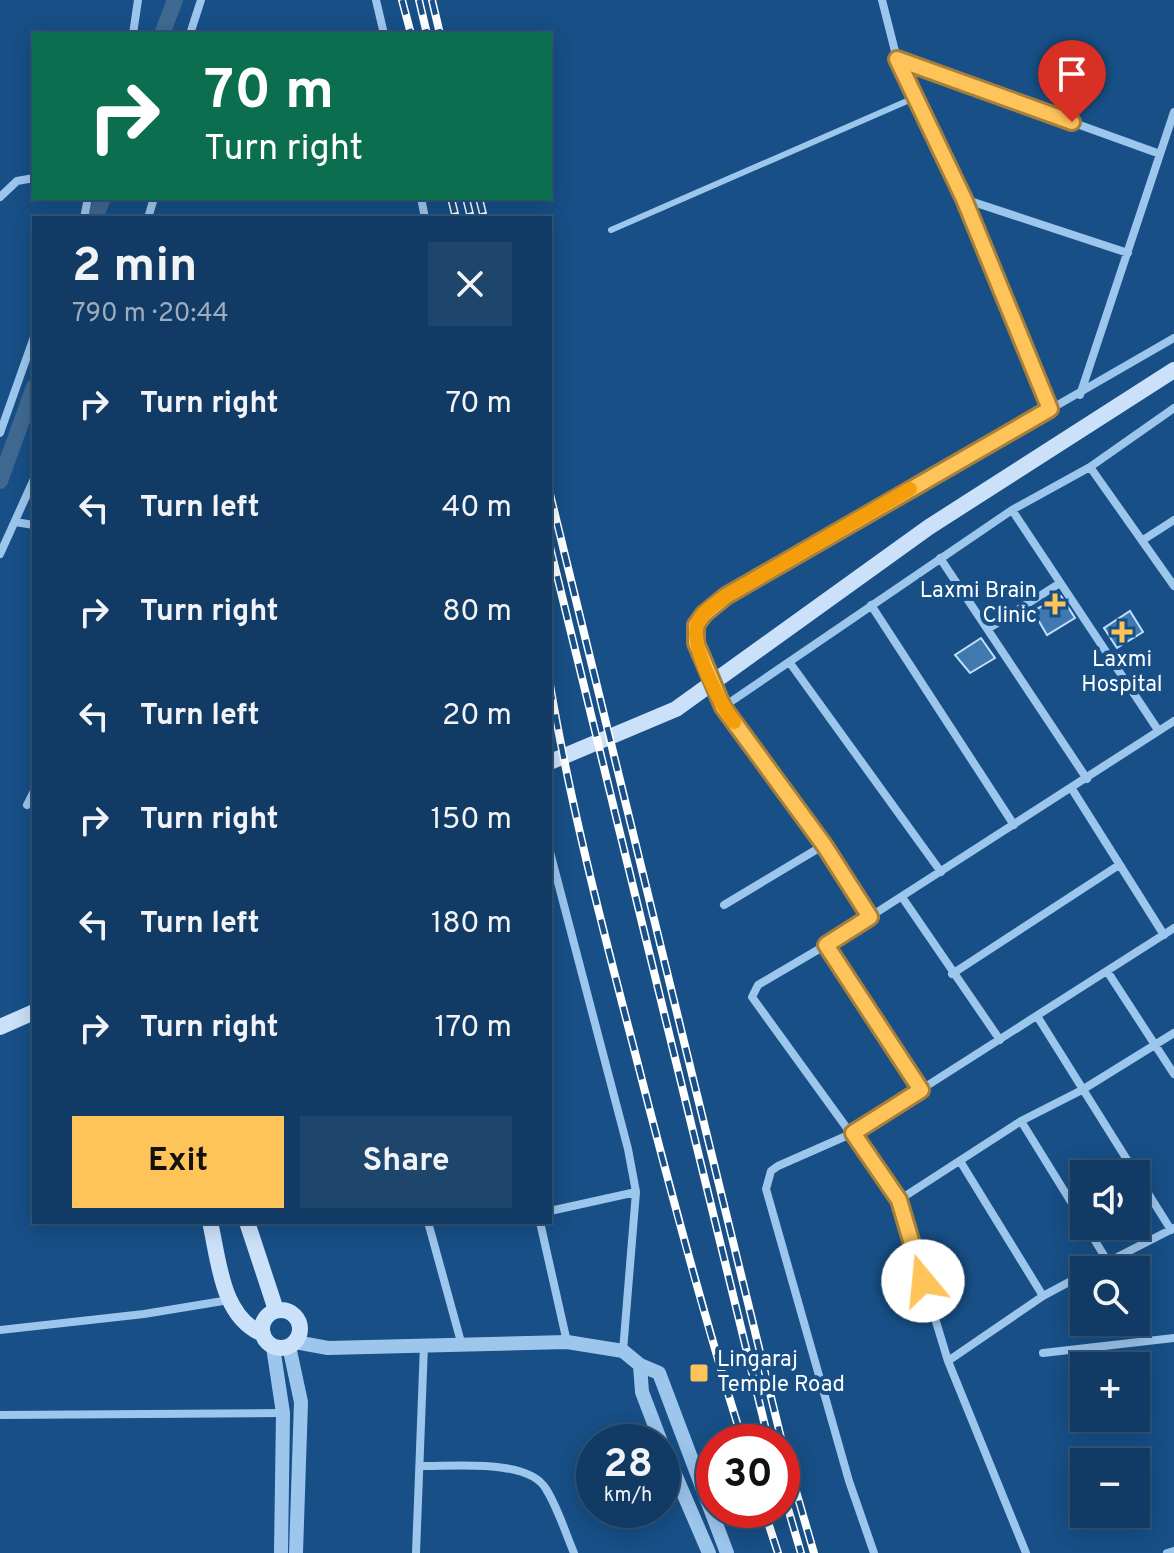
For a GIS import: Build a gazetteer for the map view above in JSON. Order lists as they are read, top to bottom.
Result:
{
  "places": {
    "health": ["Laxmi Brain Clinic", "Laxmi Hospital"],
    "transit": ["Lingaraj Temple Road"]
  },
  "page": {
    "turn": ["70 m", "Turn right"],
    "heading": ["2 min", "790 m · 20:44"],
    "list": [
      {
        "name": "Turn right",
        "value": "70 m"
      },
      {
        "name": "Turn left",
        "value": "40 m"
      },
      {
        "name": "Turn right",
        "value": "80 m"
      },
      {
        "name": "Turn left",
        "value": "20 m"
      },
      {
        "name": "Turn right",
        "value": "150 m"
      },
      {
        "name": "Turn left",
        "value": "180 m"
      },
      {
        "name": "Turn right",
        "value": "170 m"
      }
    ],
    "buttons": ["Exit", "Share"],
    "map_buttons": ["+", "−"],
    "speed": "28 km/h",
    "limit": "30"
  }
}
